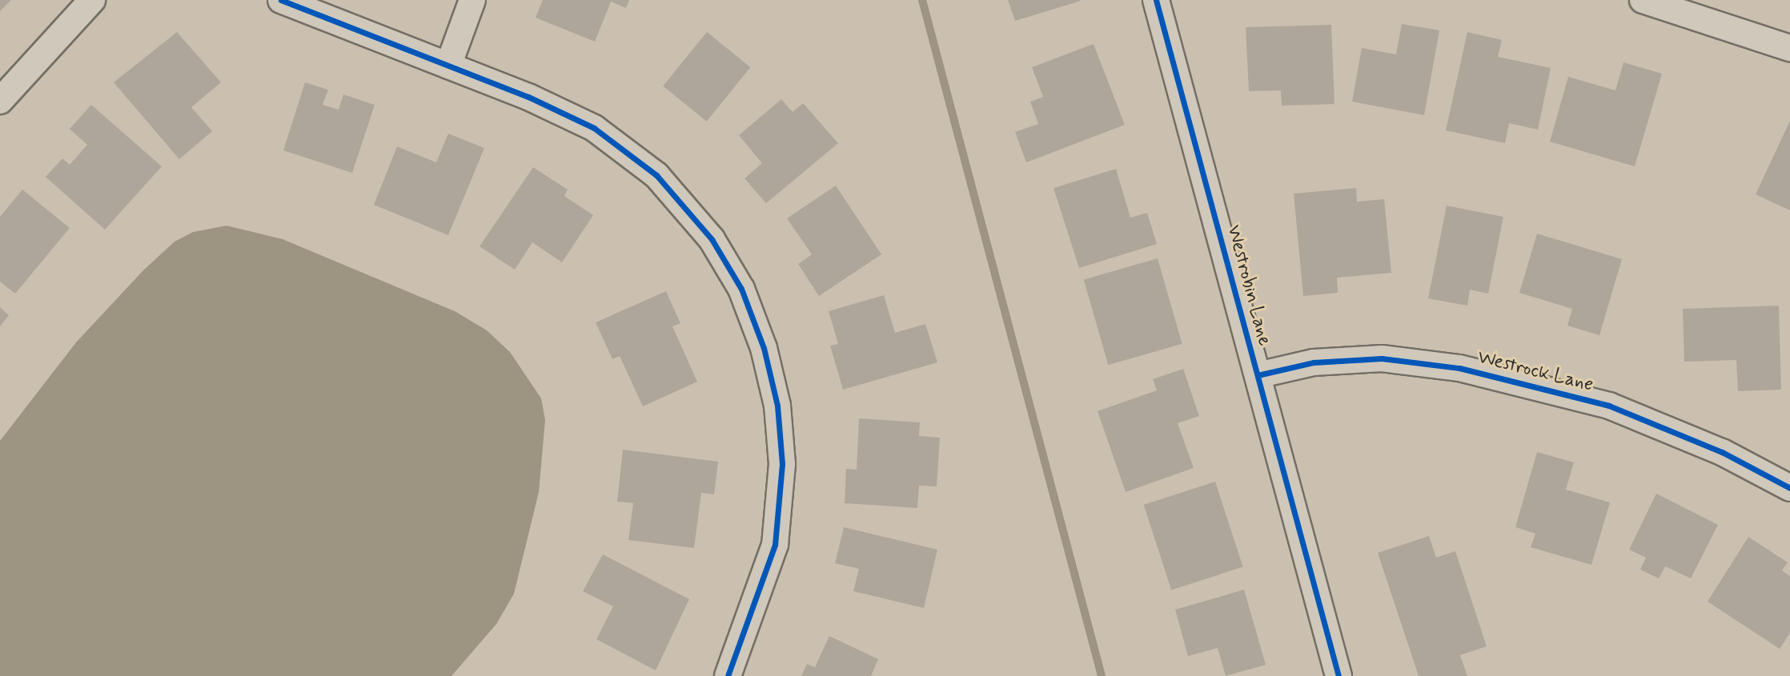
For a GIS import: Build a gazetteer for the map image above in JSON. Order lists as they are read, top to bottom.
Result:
{
  "streets": {
    "street": ["Westrobin Lane", "Westrock Lane"]
  },
  "crossings": [
    ["Westrobin Lane", "Westrock Lane"]
  ]
}
